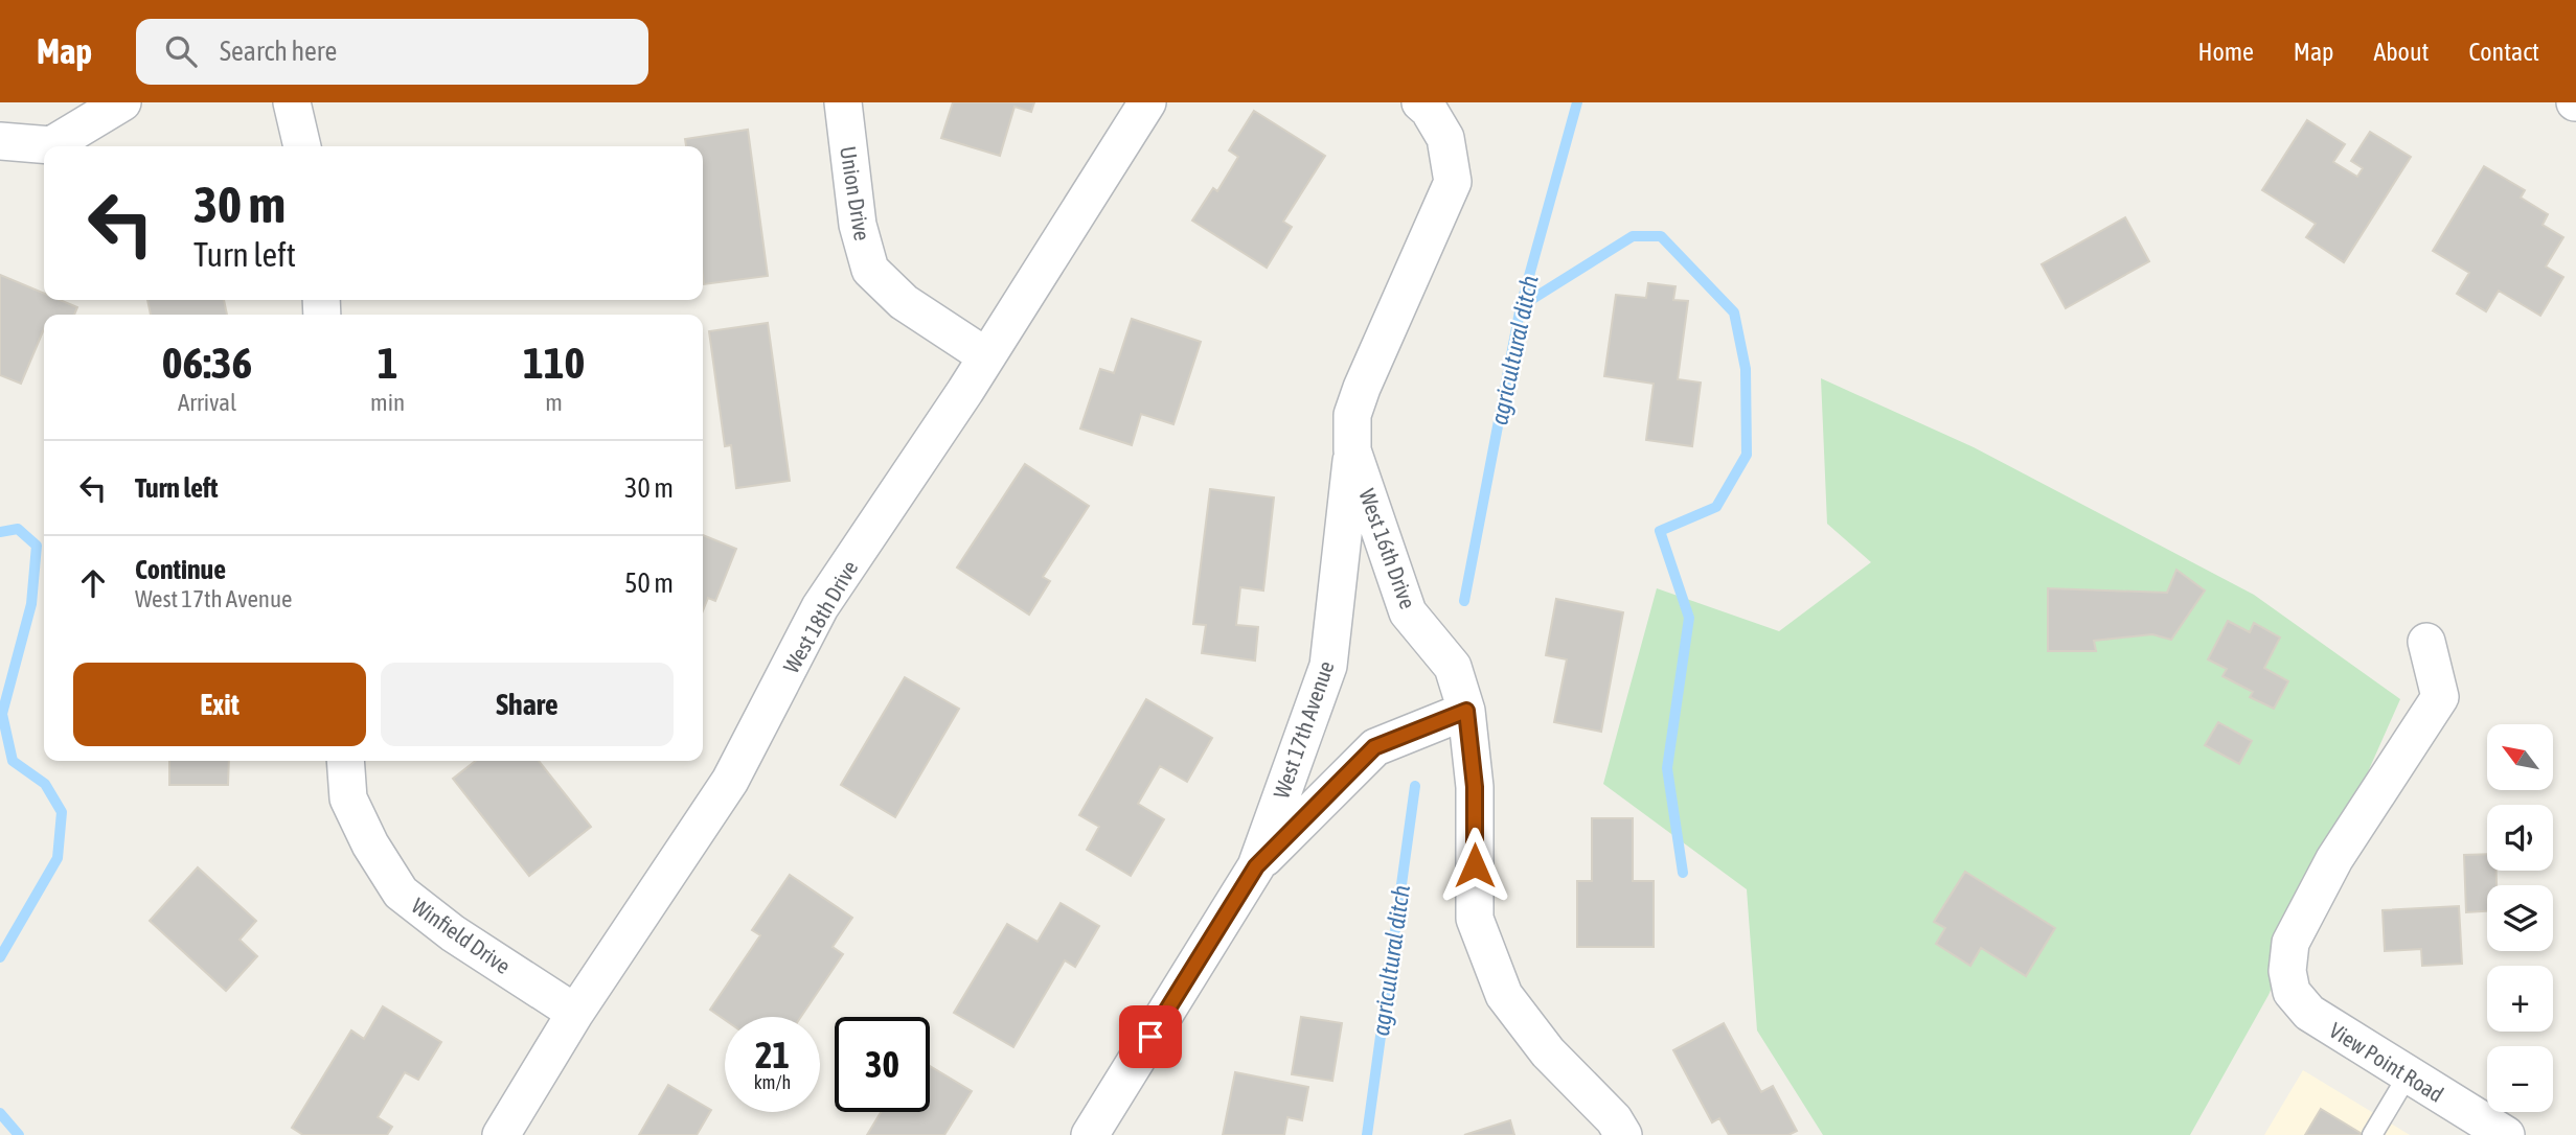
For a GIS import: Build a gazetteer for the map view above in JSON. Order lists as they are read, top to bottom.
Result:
{
  "streets": {
    "street": [
      "Union Drive",
      "West 16th Drive",
      "West 18th Drive",
      "West 17th Avenue",
      "Winfield Drive",
      "View Point Road"
    ]
  },
  "crossings": [
    ["Union Drive", "West 18th Drive"],
    ["West 16th Drive", "West 17th Avenue"],
    ["West 18th Drive", "Winfield Drive"]
  ],
  "water": ["agricultural ditch"],
  "north": "top left",
  "page": {
    "header": "Map",
    "search": "Search here",
    "nav": [
      "Home",
      "Map",
      "About",
      "Contact"
    ],
    "turn": ["30 m", "Turn left"],
    "eta": [
      "06:36",
      "Arrival",
      "1",
      "min",
      "110",
      "m"
    ],
    "list": [
      {
        "name": "Turn left",
        "value": "30 m"
      },
      {
        "name": "Continue",
        "note": "West 17th Avenue",
        "value": "50 m"
      }
    ],
    "buttons": ["Exit", "Share"],
    "map_buttons": ["+", "−"],
    "speed": "21 km/h",
    "limit": "30"
  }
}
